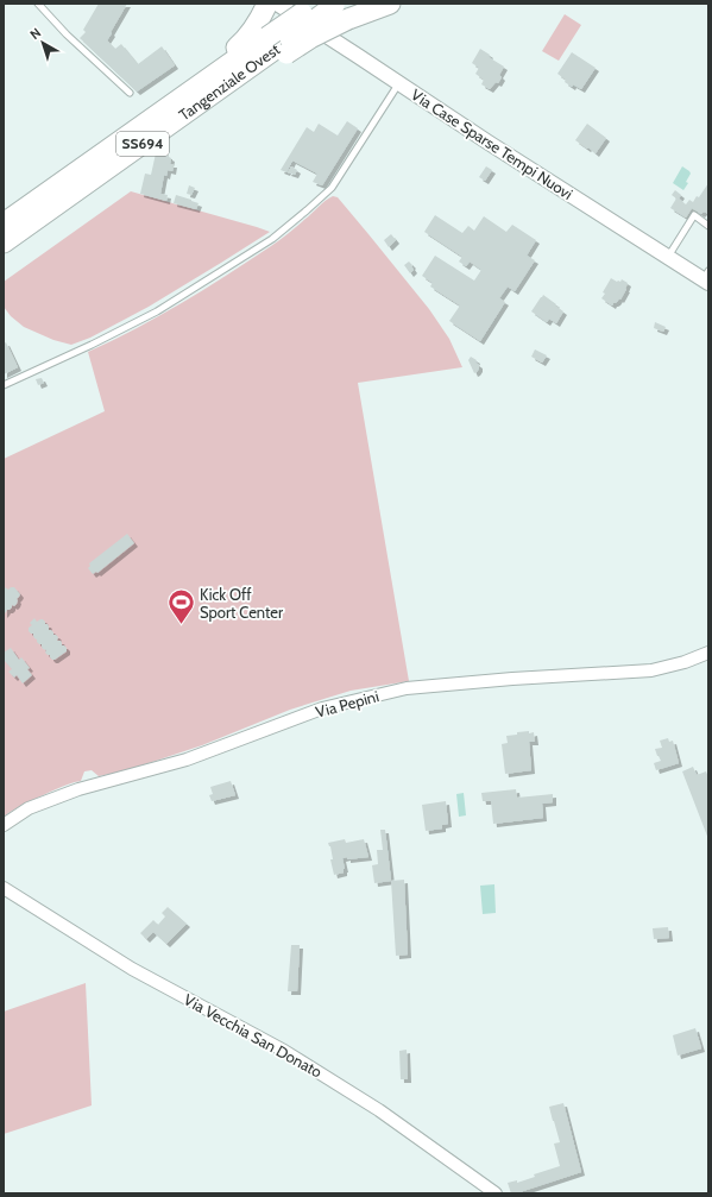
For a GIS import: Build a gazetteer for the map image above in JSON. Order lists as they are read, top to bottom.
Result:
{
  "streets": {
    "highway": ["Tangenziale Ovest", "SS694"],
    "street": ["Via Case Sparse Tempi Nuovi", "Via Pepini", "Via Vecchia San Donato"]
  },
  "places": {
    "sports": ["Kick Off Sport Center"]
  },
  "north": "top left"
}
